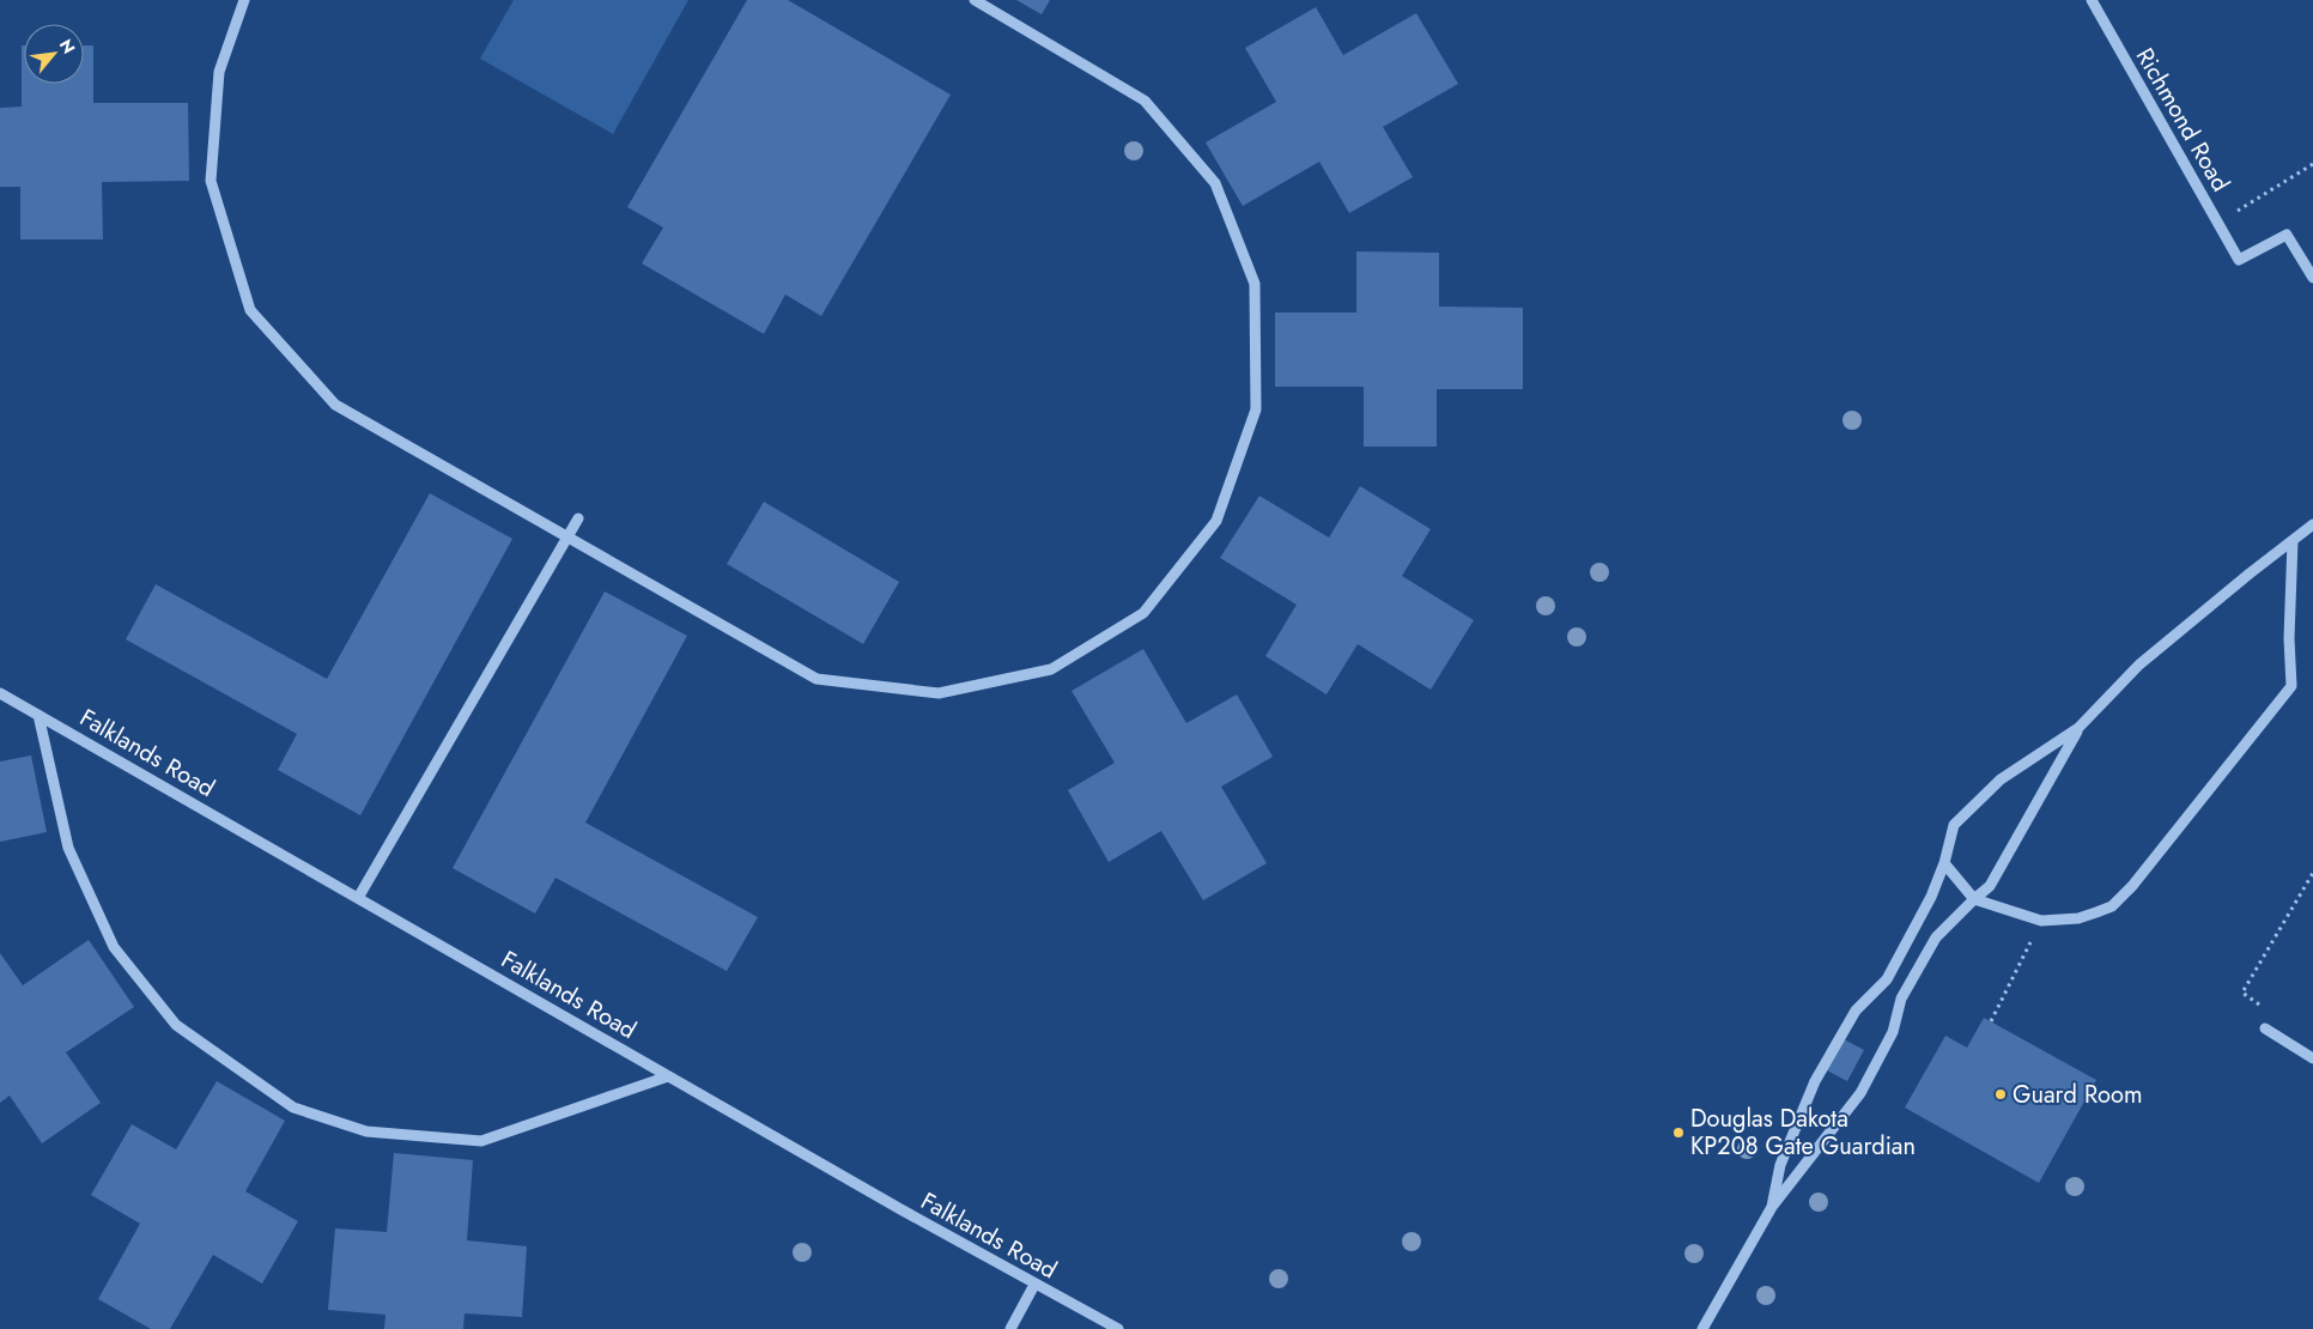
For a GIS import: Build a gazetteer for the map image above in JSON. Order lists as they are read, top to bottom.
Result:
{
  "streets": {
    "street": ["Richmond Road", "Falklands Road"]
  },
  "places": ["Guard Room", "Douglas Dakota KP208 Gate Guardian"],
  "north": "top right"
}
